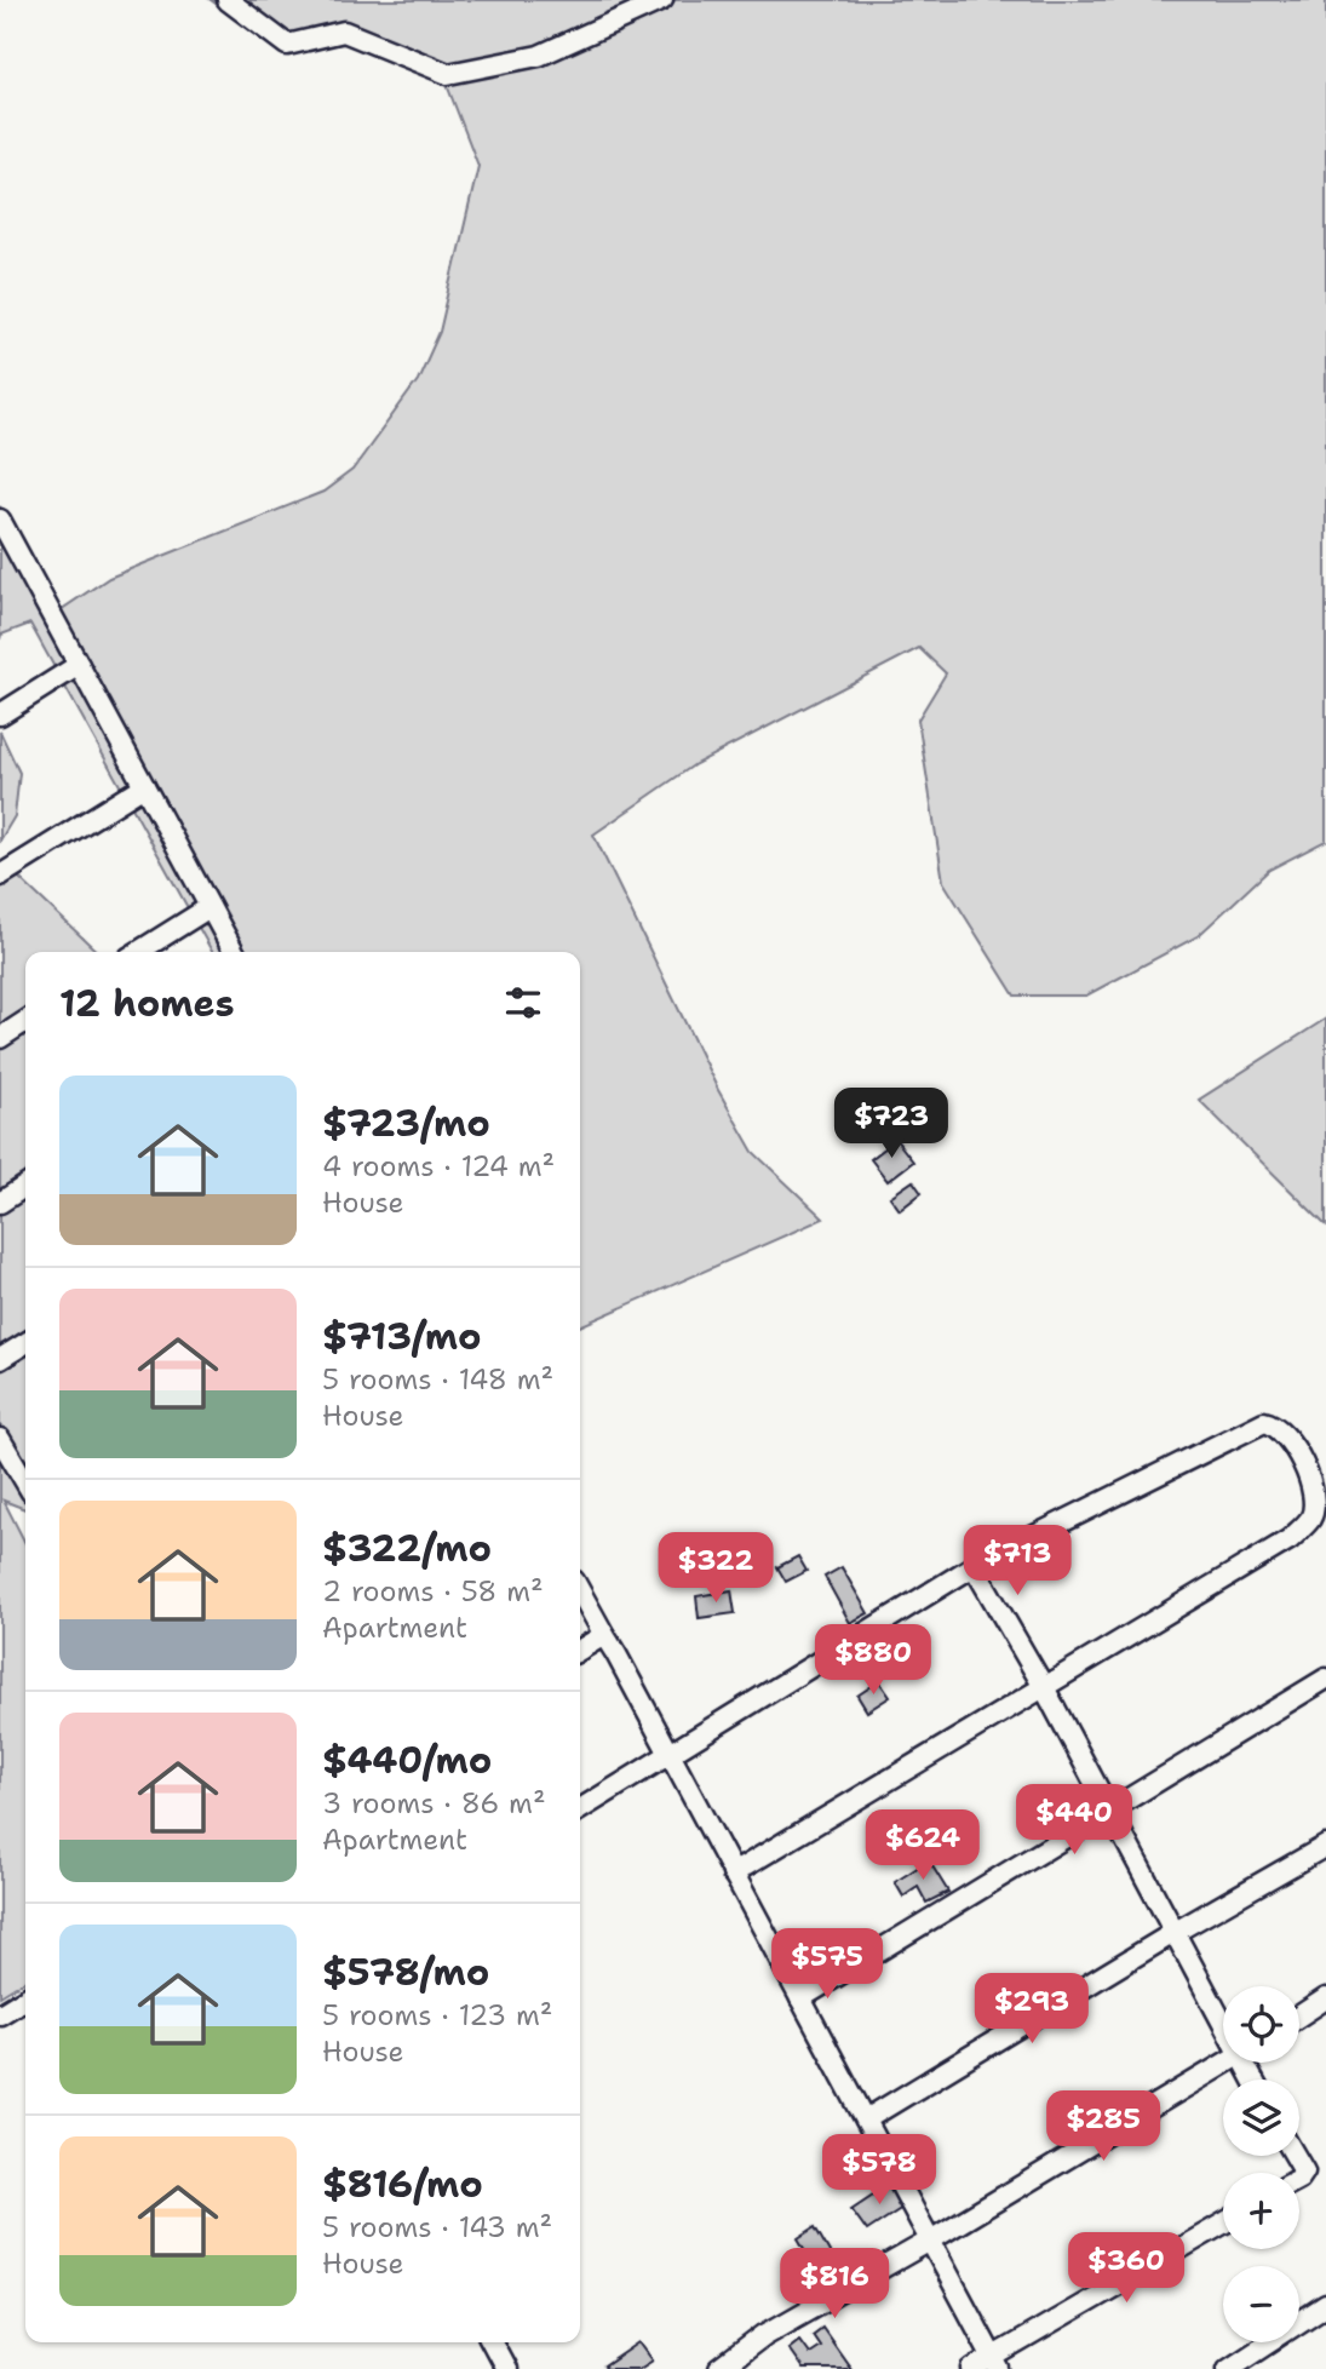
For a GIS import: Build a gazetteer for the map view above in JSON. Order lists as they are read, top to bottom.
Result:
{
  "page": {
    "heading": "12 homes",
    "list": [
      {
        "name": "$723/mo",
        "note": "4 rooms · 124 m² · House"
      },
      {
        "name": "$713/mo",
        "note": "5 rooms · 148 m² · House"
      },
      {
        "name": "$322/mo",
        "note": "2 rooms · 58 m² · Apartment"
      },
      {
        "name": "$440/mo",
        "note": "3 rooms · 86 m² · Apartment"
      },
      {
        "name": "$578/mo",
        "note": "5 rooms · 123 m² · House"
      },
      {
        "name": "$816/mo",
        "note": "5 rooms · 143 m² · House"
      }
    ],
    "price": [
      "$723",
      "$713",
      "$322",
      "$880",
      "$440",
      "$624",
      "$575",
      "$293",
      "$285",
      "$578",
      "$360",
      "$816"
    ],
    "map_buttons": ["+", "−"]
  }
}
